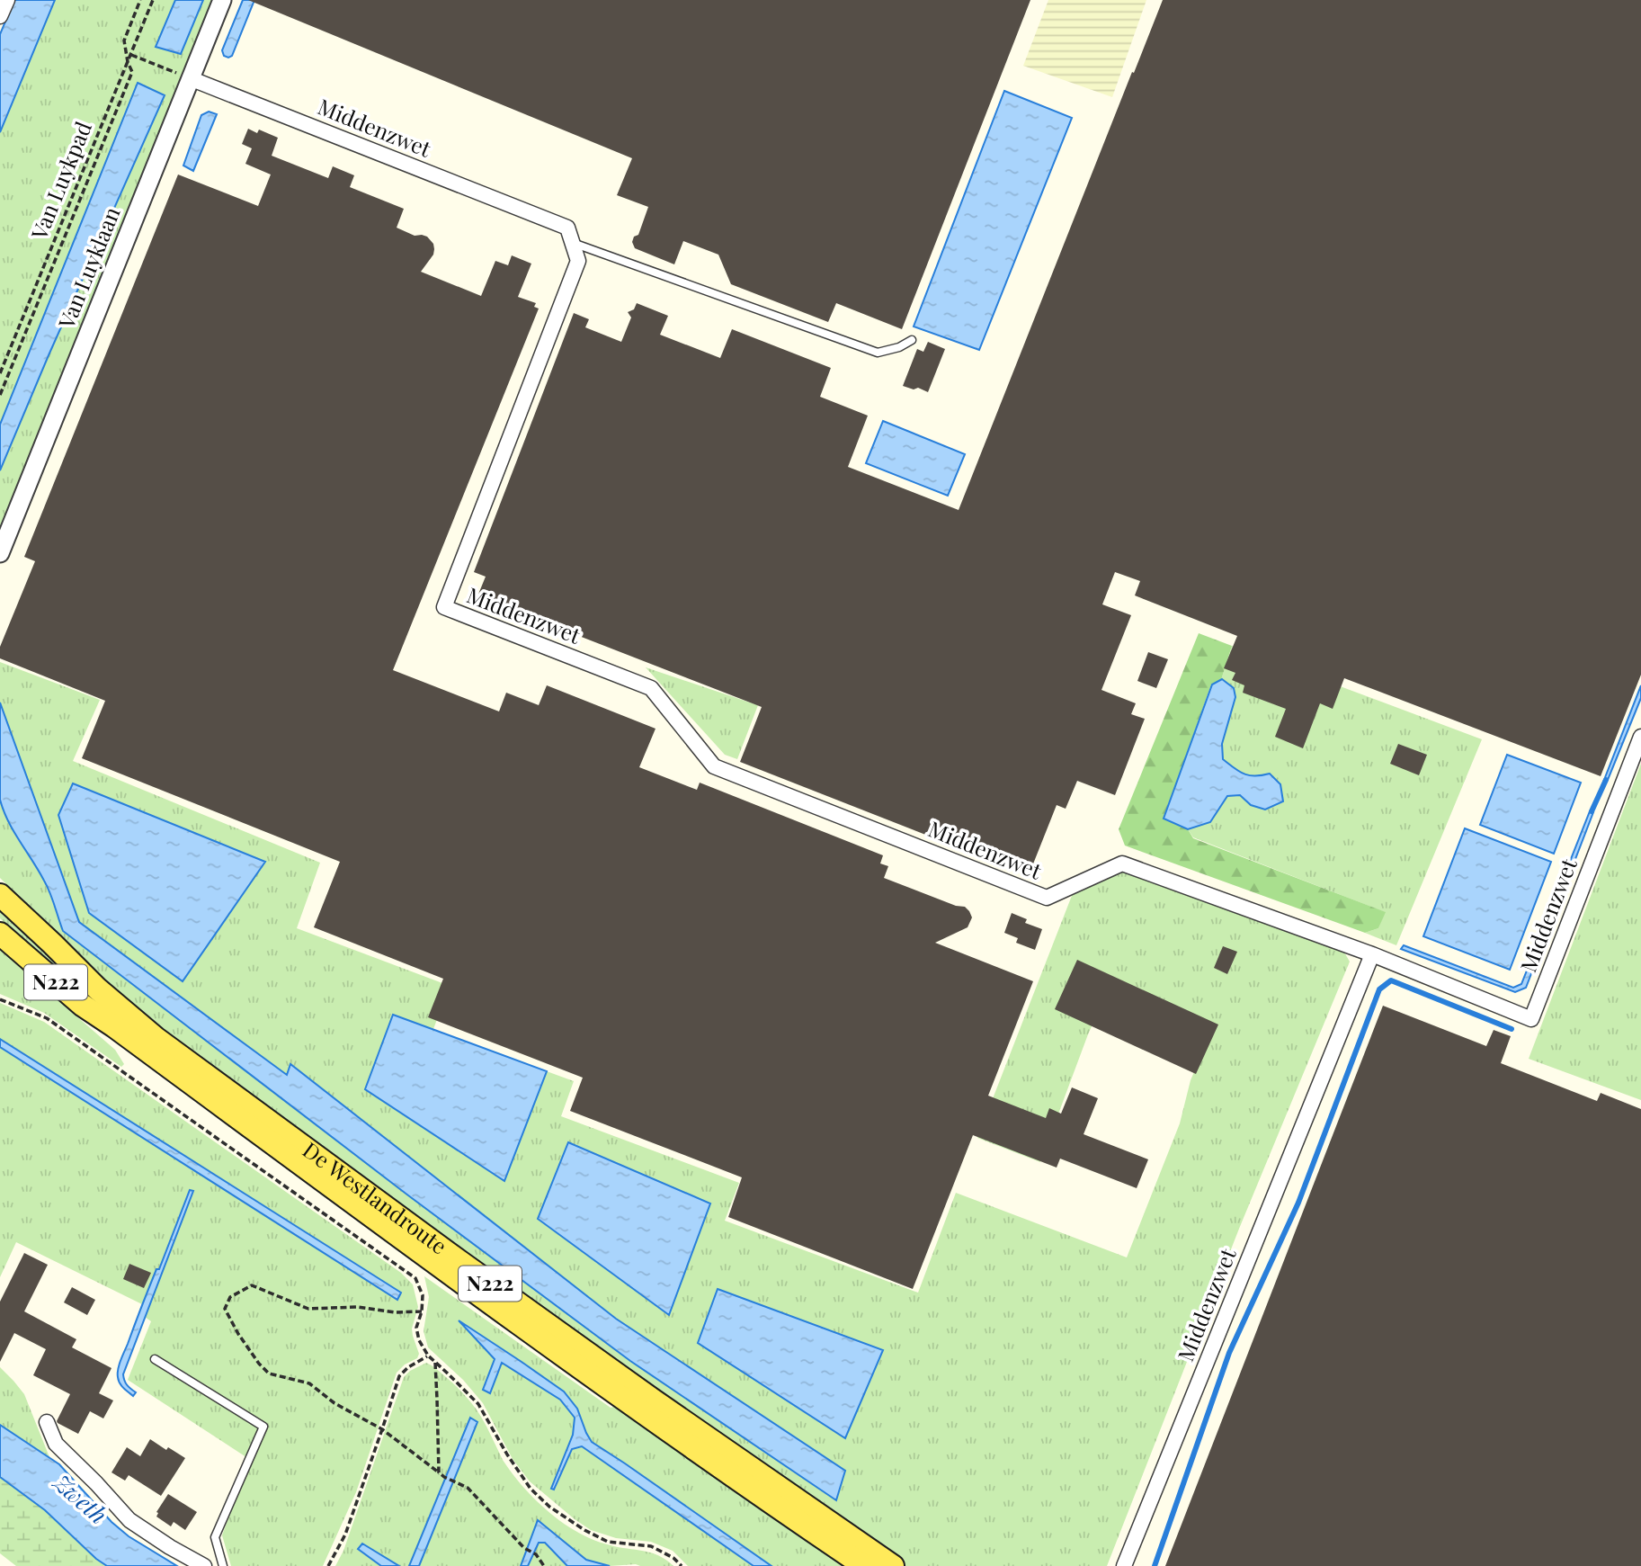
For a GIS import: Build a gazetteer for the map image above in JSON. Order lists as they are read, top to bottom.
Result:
{
  "streets": {
    "main road": ["N222", "De Westlandroute"],
    "street": ["Middenzwet", "Van Luyklaan"],
    "path": ["Van Luykpad"]
  },
  "crossings": [
    ["Middenzwet", "Van Luyklaan"]
  ],
  "water": ["Zweth"]
}
